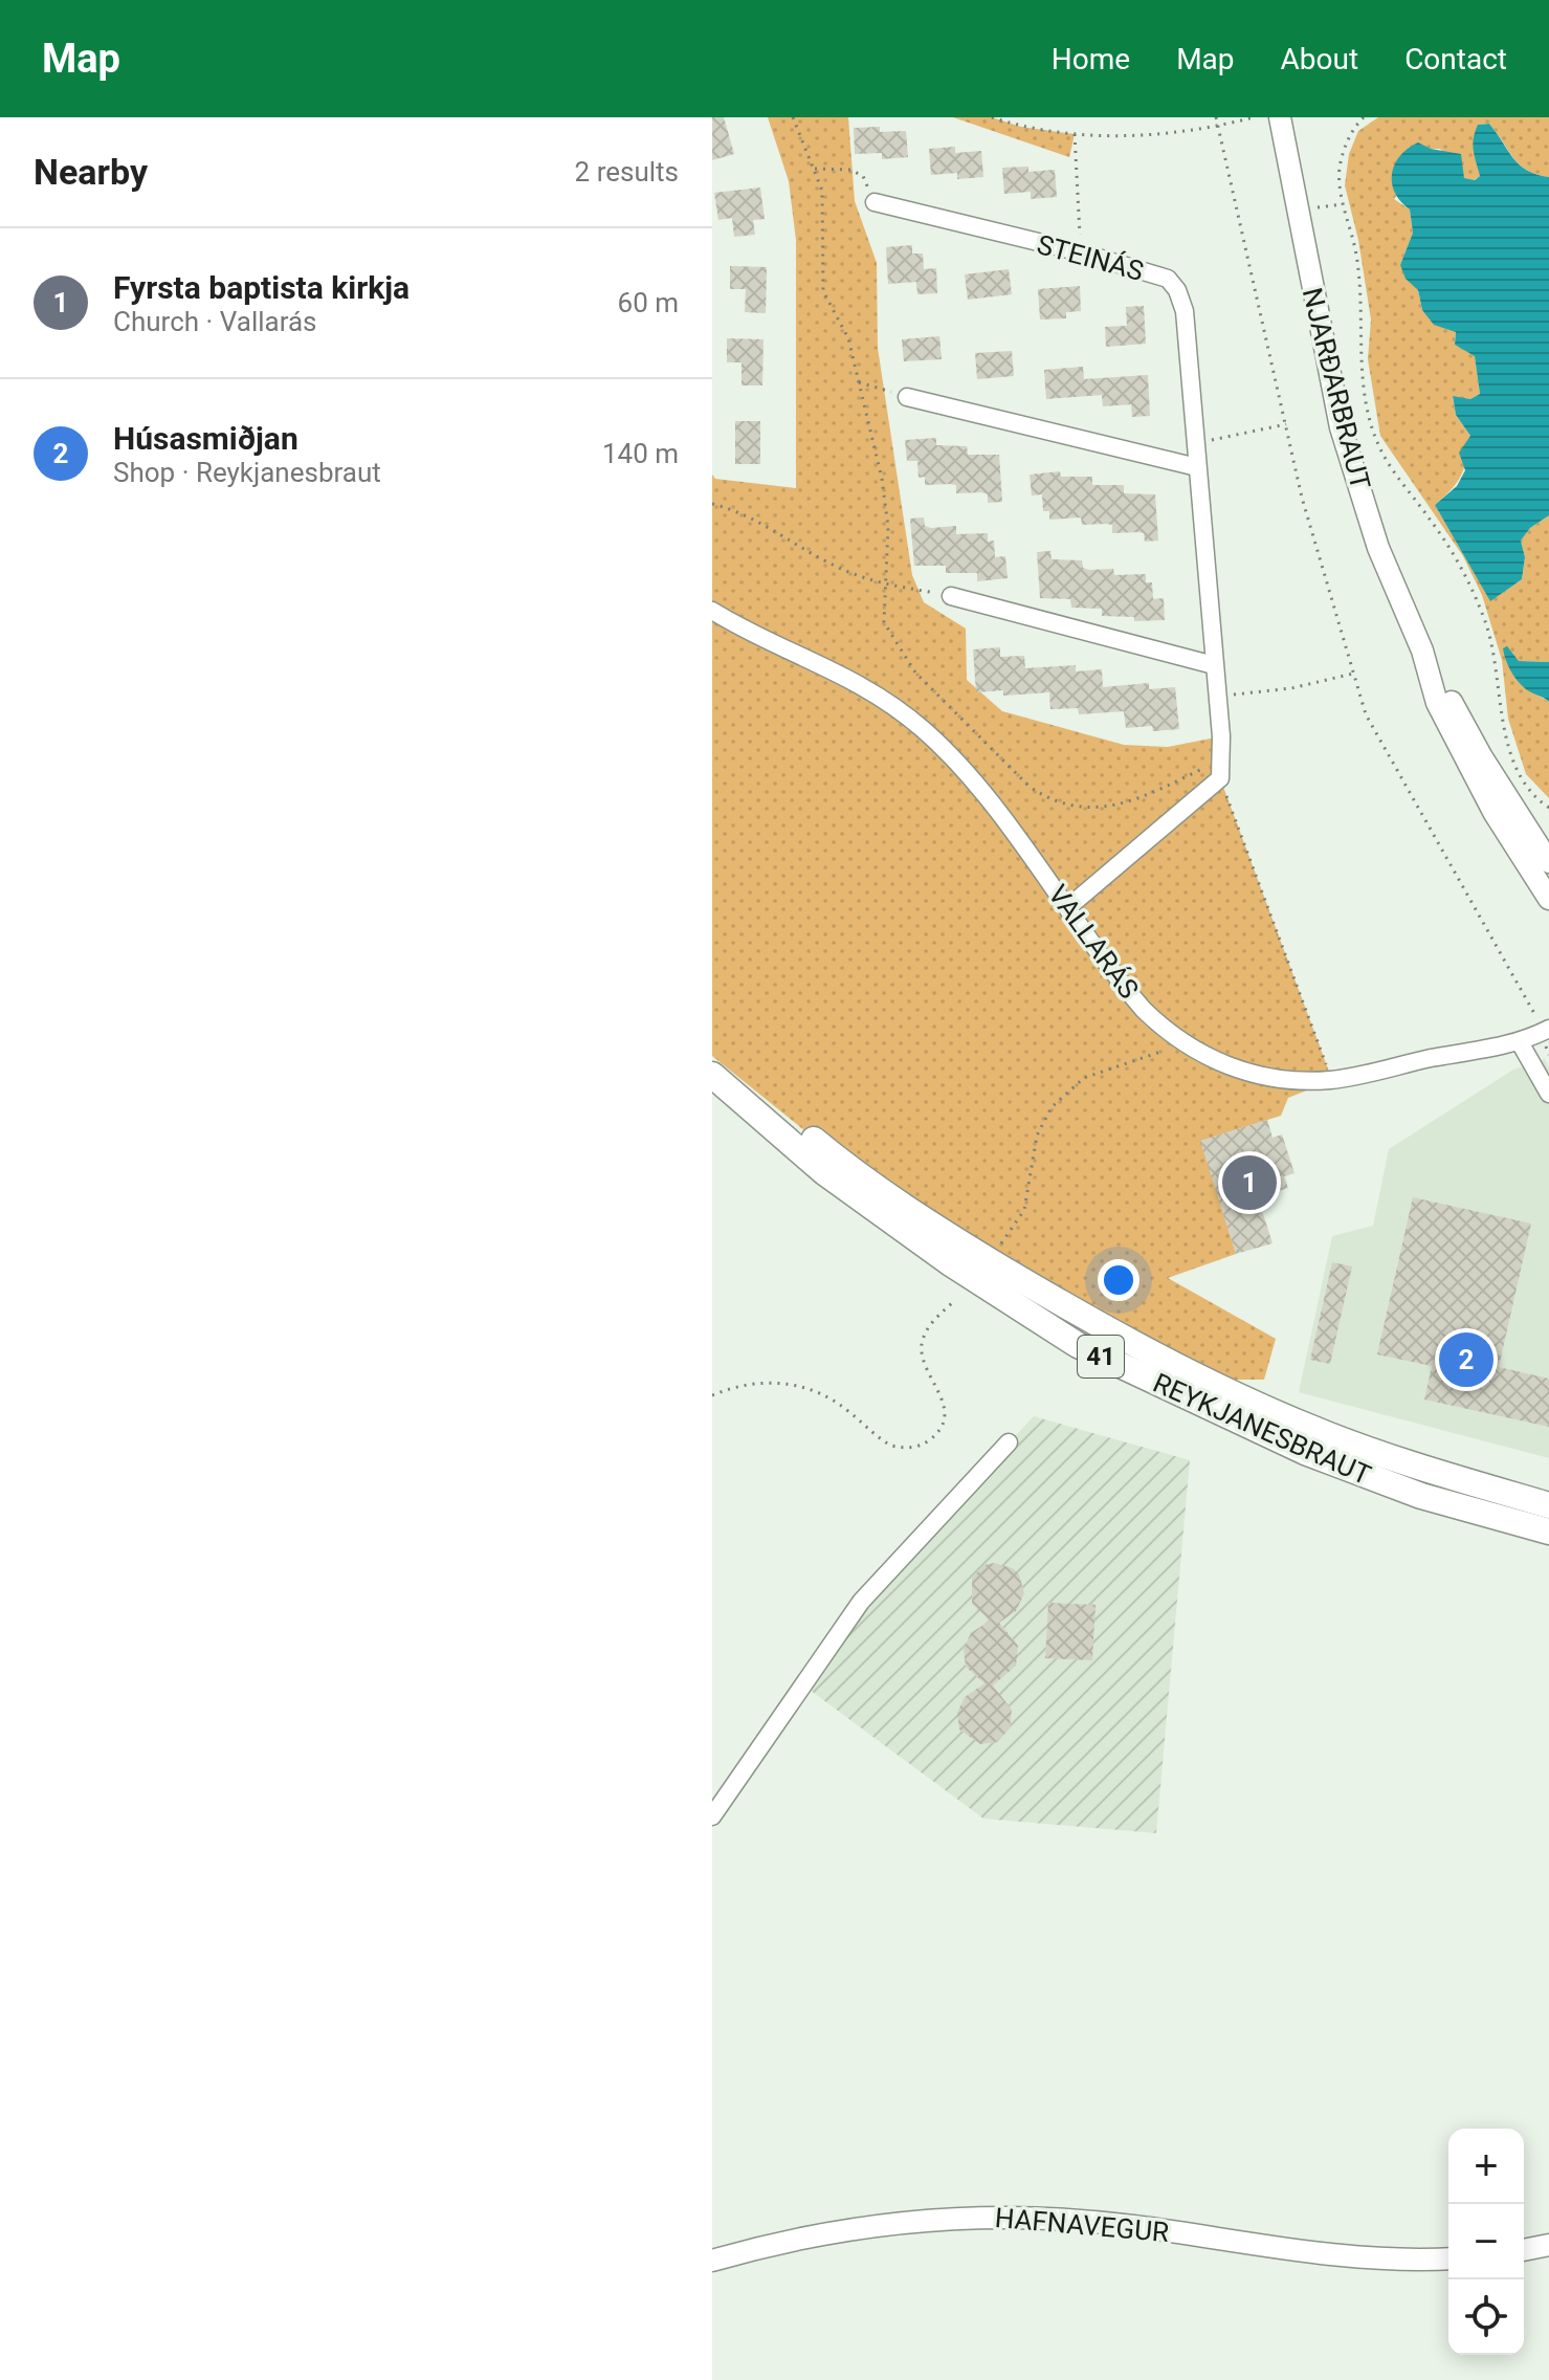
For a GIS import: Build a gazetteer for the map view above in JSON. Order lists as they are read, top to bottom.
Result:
{
  "streets": {
    "highway": ["41", "REYKJANESBRAUT"],
    "main road": ["NJARÐARBRAUT", "HAFNAVEGUR"],
    "street": ["STEINÁS", "VALLARÁS"]
  },
  "page": {
    "header": "Map",
    "nav": [
      "Home",
      "Map",
      "About",
      "Contact"
    ],
    "heading": ["Nearby", "2 results"],
    "list": [
      {
        "mark": "1",
        "name": "Fyrsta baptista kirkja",
        "note": "Church · Vallarás",
        "value": "60 m"
      },
      {
        "mark": "2",
        "name": "Húsasmiðjan",
        "note": "Shop · Reykjanesbraut",
        "value": "140 m"
      }
    ],
    "pins": ["1", "2"],
    "map_buttons": ["+", "−"]
  }
}
